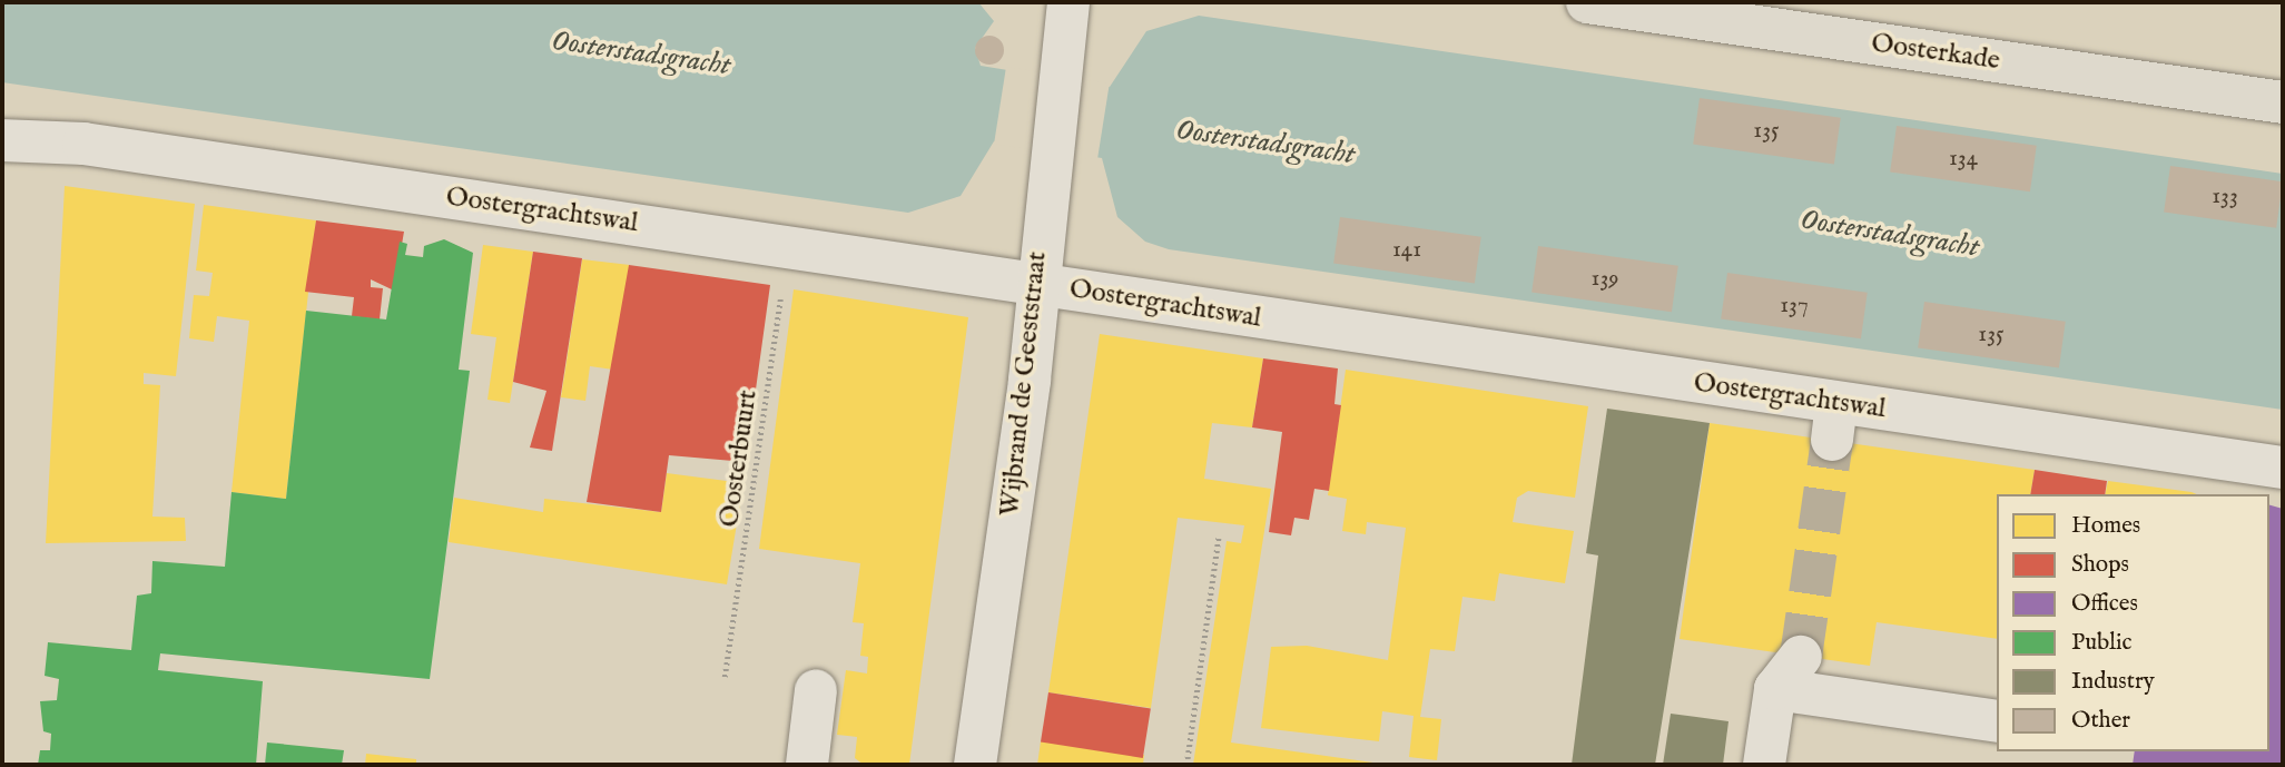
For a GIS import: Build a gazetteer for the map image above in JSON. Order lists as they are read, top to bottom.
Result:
{
  "streets": {
    "main road": ["Oosterkade"],
    "street": ["Oostergrachtswal", "Wijbrand de Geeststraat"],
    "path": ["Oosterbuurt"]
  },
  "crossings": [
    ["Oostergrachtswal", "Wijbrand de Geeststraat"],
    ["Oostergrachtswal", "Oosterbuurt"]
  ],
  "water": ["Oosterstadsgracht"],
  "house_numbers": [
    "135",
    "134",
    "133",
    "141",
    "139",
    "137",
    "135"
  ],
  "legend": [
    "Homes",
    "Shops",
    "Offices",
    "Public",
    "Industry",
    "Other"
  ]
}
